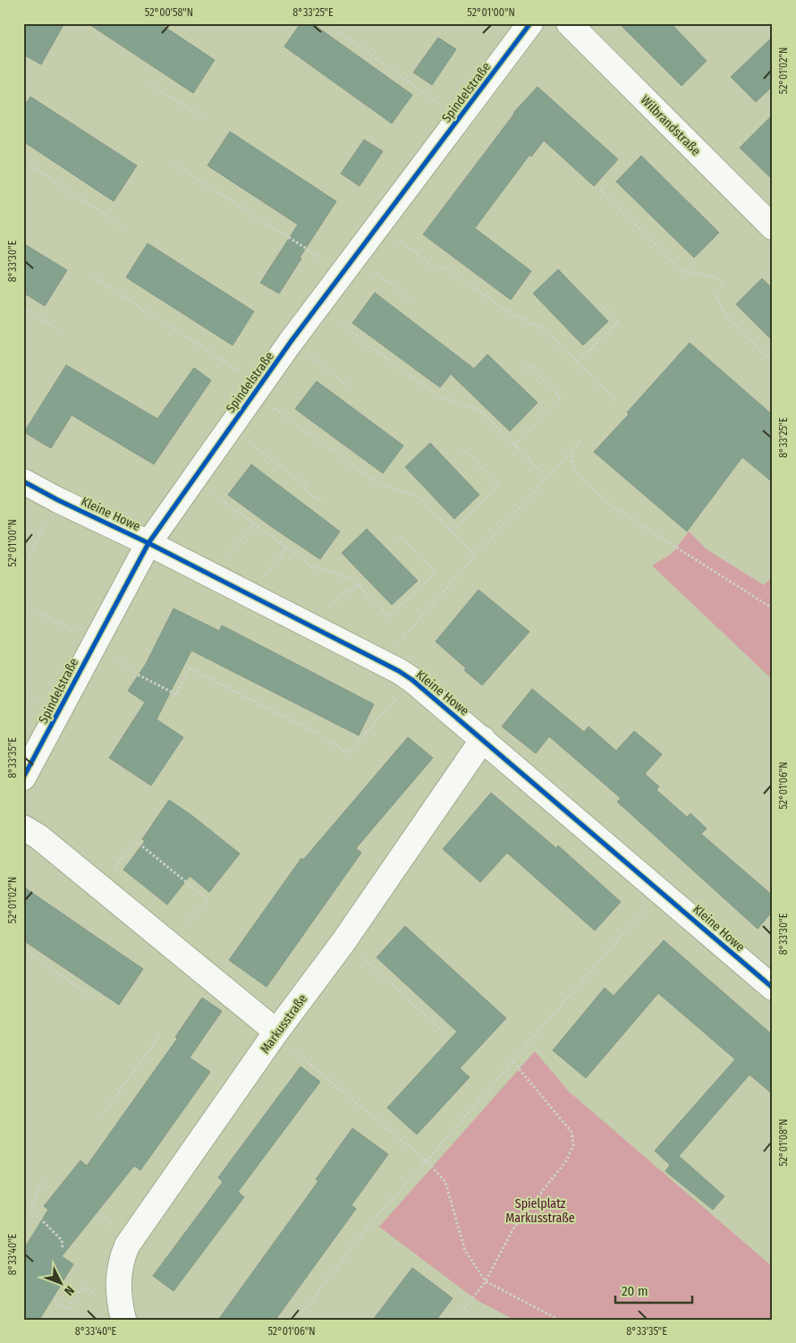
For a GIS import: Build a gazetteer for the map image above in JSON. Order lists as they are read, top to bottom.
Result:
{
  "streets": {
    "street": [
      "Spindelstraße",
      "Wilbrandstraße",
      "Kleine Howe",
      "Markusstraße"
    ]
  },
  "crossings": [
    ["Spindelstraße", "Kleine Howe"],
    ["Kleine Howe", "Markusstraße"]
  ],
  "parks": ["Spielplatz Markusstraße"],
  "scale_bar": "20 m",
  "north": "bottom right",
  "coordinates": [
    "52°00'58\"N",
    "8°33'25\"E",
    "52°01'00\"N",
    "52°01'02\"N",
    "8°33'30\"E",
    "8°33'35\"E",
    "52°01'06\"N",
    "52°01'08\"N",
    "8°33'40\"E"
  ]
}
